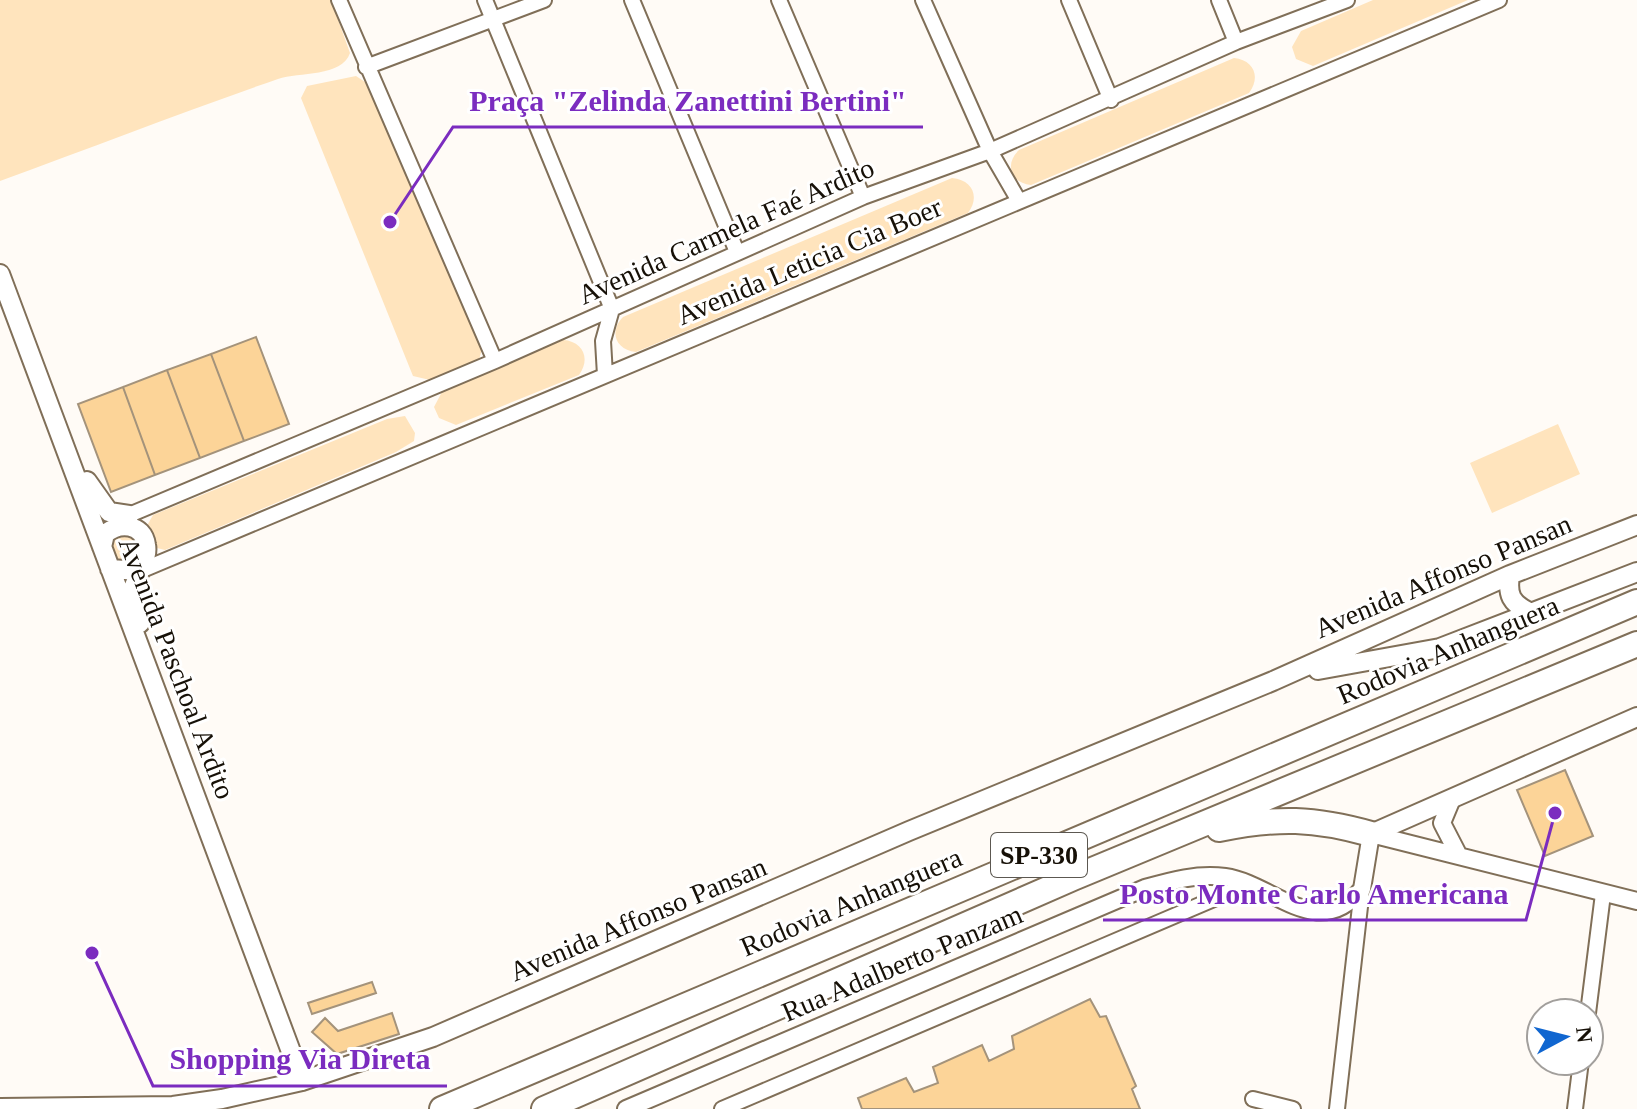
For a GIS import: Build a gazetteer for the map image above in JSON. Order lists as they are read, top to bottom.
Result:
{
  "streets": {
    "highway": ["Rodovia Anhanguera", "SP-330"],
    "main road": ["Avenida Affonso Pansan", "Avenida Paschoal Ardito"],
    "street": ["Avenida Carmela Faé Ardito", "Avenida Leticia Cia Boer", "Rua Adalberto Panzam"]
  },
  "crossings": [
    ["Avenida Carmela Faé Ardito", "Avenida Leticia Cia Boer"],
    ["Avenida Carmela Faé Ardito", "Avenida Paschoal Ardito"],
    ["Avenida Leticia Cia Boer", "Avenida Paschoal Ardito"],
    ["Avenida Affonso Pansan", "Avenida Paschoal Ardito"]
  ],
  "places": ["Praça \"Zelinda Zanettini Bertini\"", "Posto Monte Carlo Americana", "Shopping Via Direta"],
  "north": "right"
}
